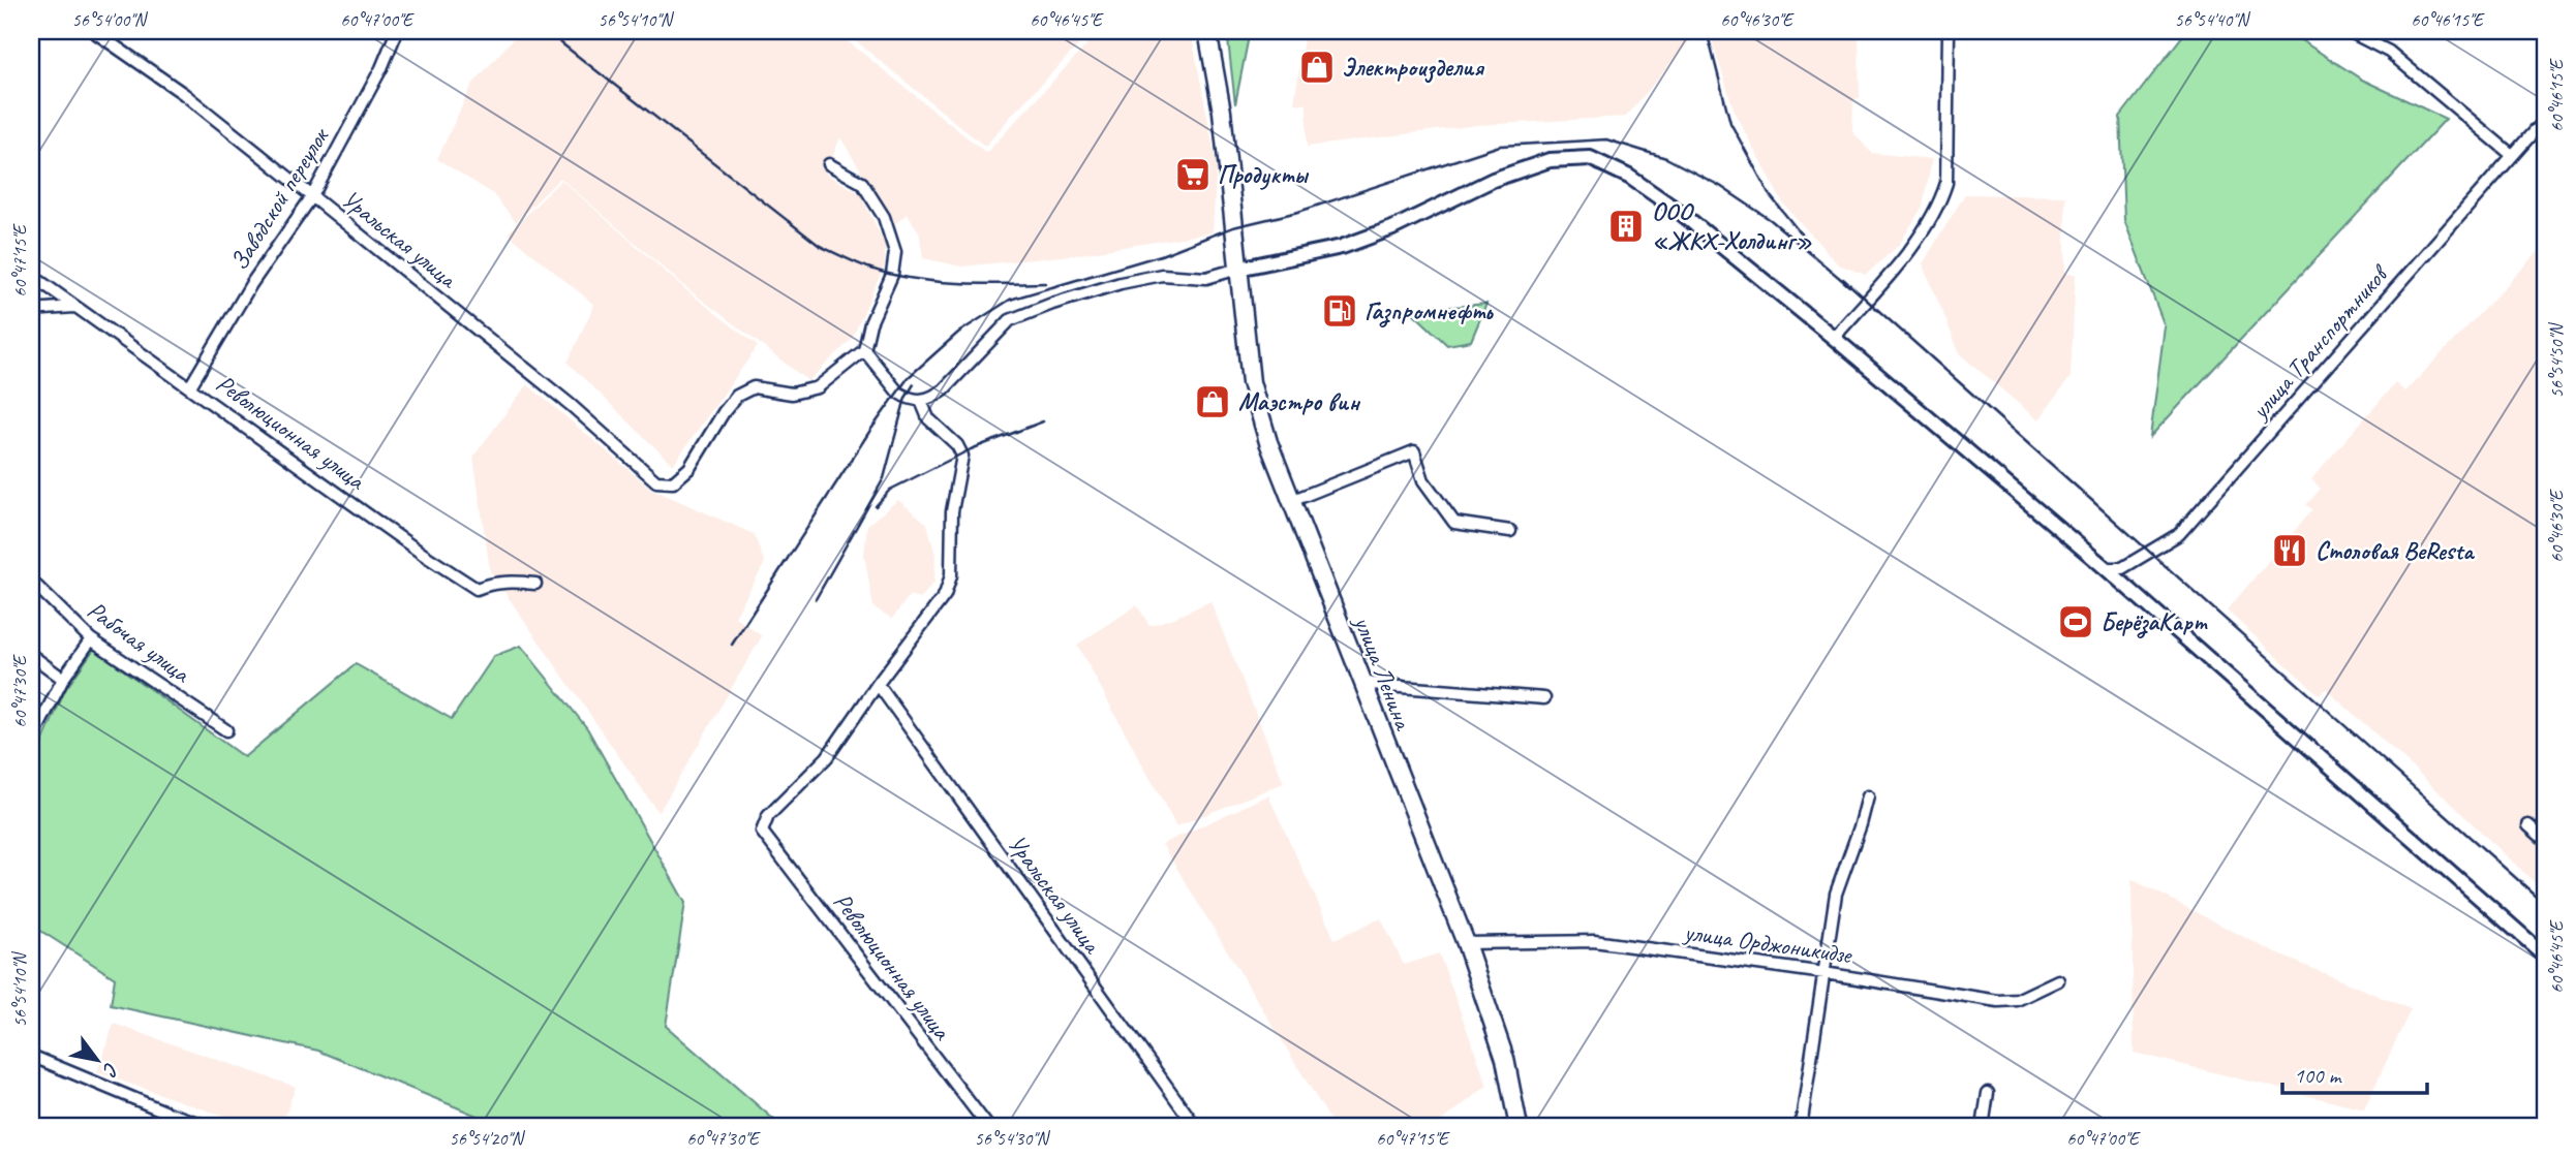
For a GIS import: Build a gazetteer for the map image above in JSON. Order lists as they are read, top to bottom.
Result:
{
  "streets": {
    "main road": ["улица Ленина"],
    "street": [
      "Заводской переулок",
      "Уральская улица",
      "улица Транспортников",
      "Революционная улица",
      "Рабочая улица",
      "улица Орджоникидзе"
    ]
  },
  "crossings": [
    ["Заводской переулок", "Уральская улица"],
    ["Заводской переулок", "Революционная улица"],
    ["Уральская улица", "Революционная улица"],
    ["улица Ленина", "улица Орджоникидзе"]
  ],
  "places": {
    "shop": ["Электроизделия", "Маэстро вин"],
    "supermarket": ["Продукты"],
    "building": ["ООО «ЖКХ-Холдинг»"],
    "fuel station": ["Газпромнефть"],
    "restaurant": ["Столовая BeResta"],
    "sports": ["БерёзаКарт"]
  },
  "scale_bar": "100 m",
  "north": "bottom right",
  "coordinates": [
    "56°54'00\"N",
    "60°47'00\"E",
    "56°54'10\"N",
    "60°46'45\"E",
    "60°46'30\"E",
    "56°54'40\"N",
    "60°46'15\"E",
    "60°47'15\"E",
    "56°54'50\"N",
    "60°47'30\"E",
    "56°54'20\"N",
    "56°54'30\"N"
  ]
}
